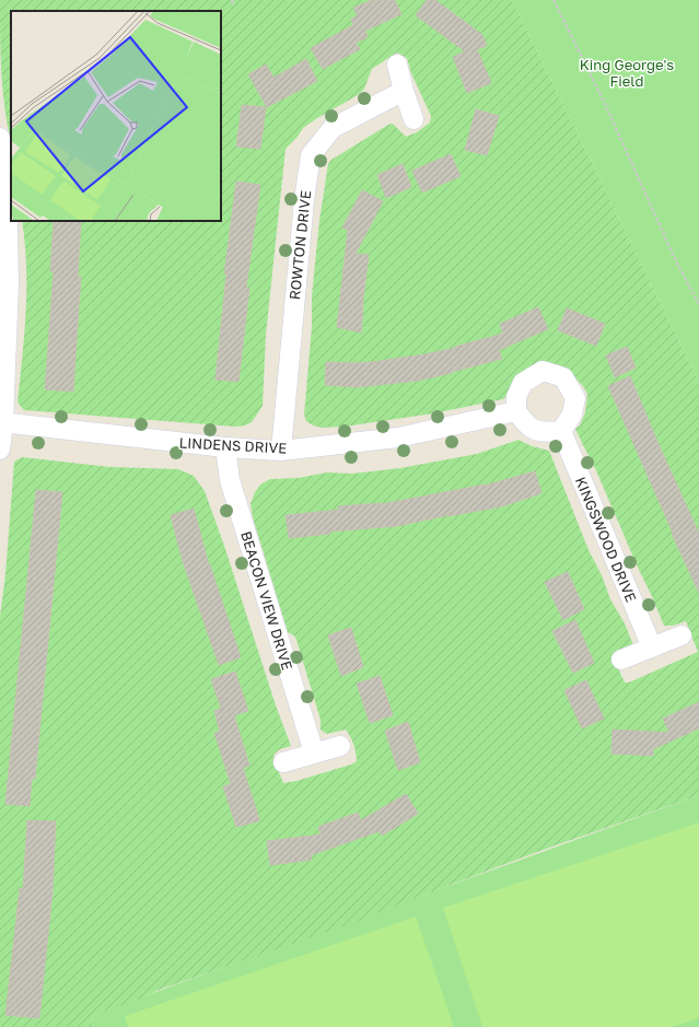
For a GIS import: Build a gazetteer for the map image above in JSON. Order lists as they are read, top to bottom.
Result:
{
  "streets": {
    "street": [
      "ROWTON DRIVE",
      "LINDENS DRIVE",
      "KINGSWOOD DRIVE",
      "BEACON VIEW DRIVE"
    ]
  },
  "crossings": [
    ["ROWTON DRIVE", "LINDENS DRIVE"],
    ["LINDENS DRIVE", "KINGSWOOD DRIVE"],
    ["LINDENS DRIVE", "BEACON VIEW DRIVE"]
  ],
  "parks": ["King George's Field"]
}
